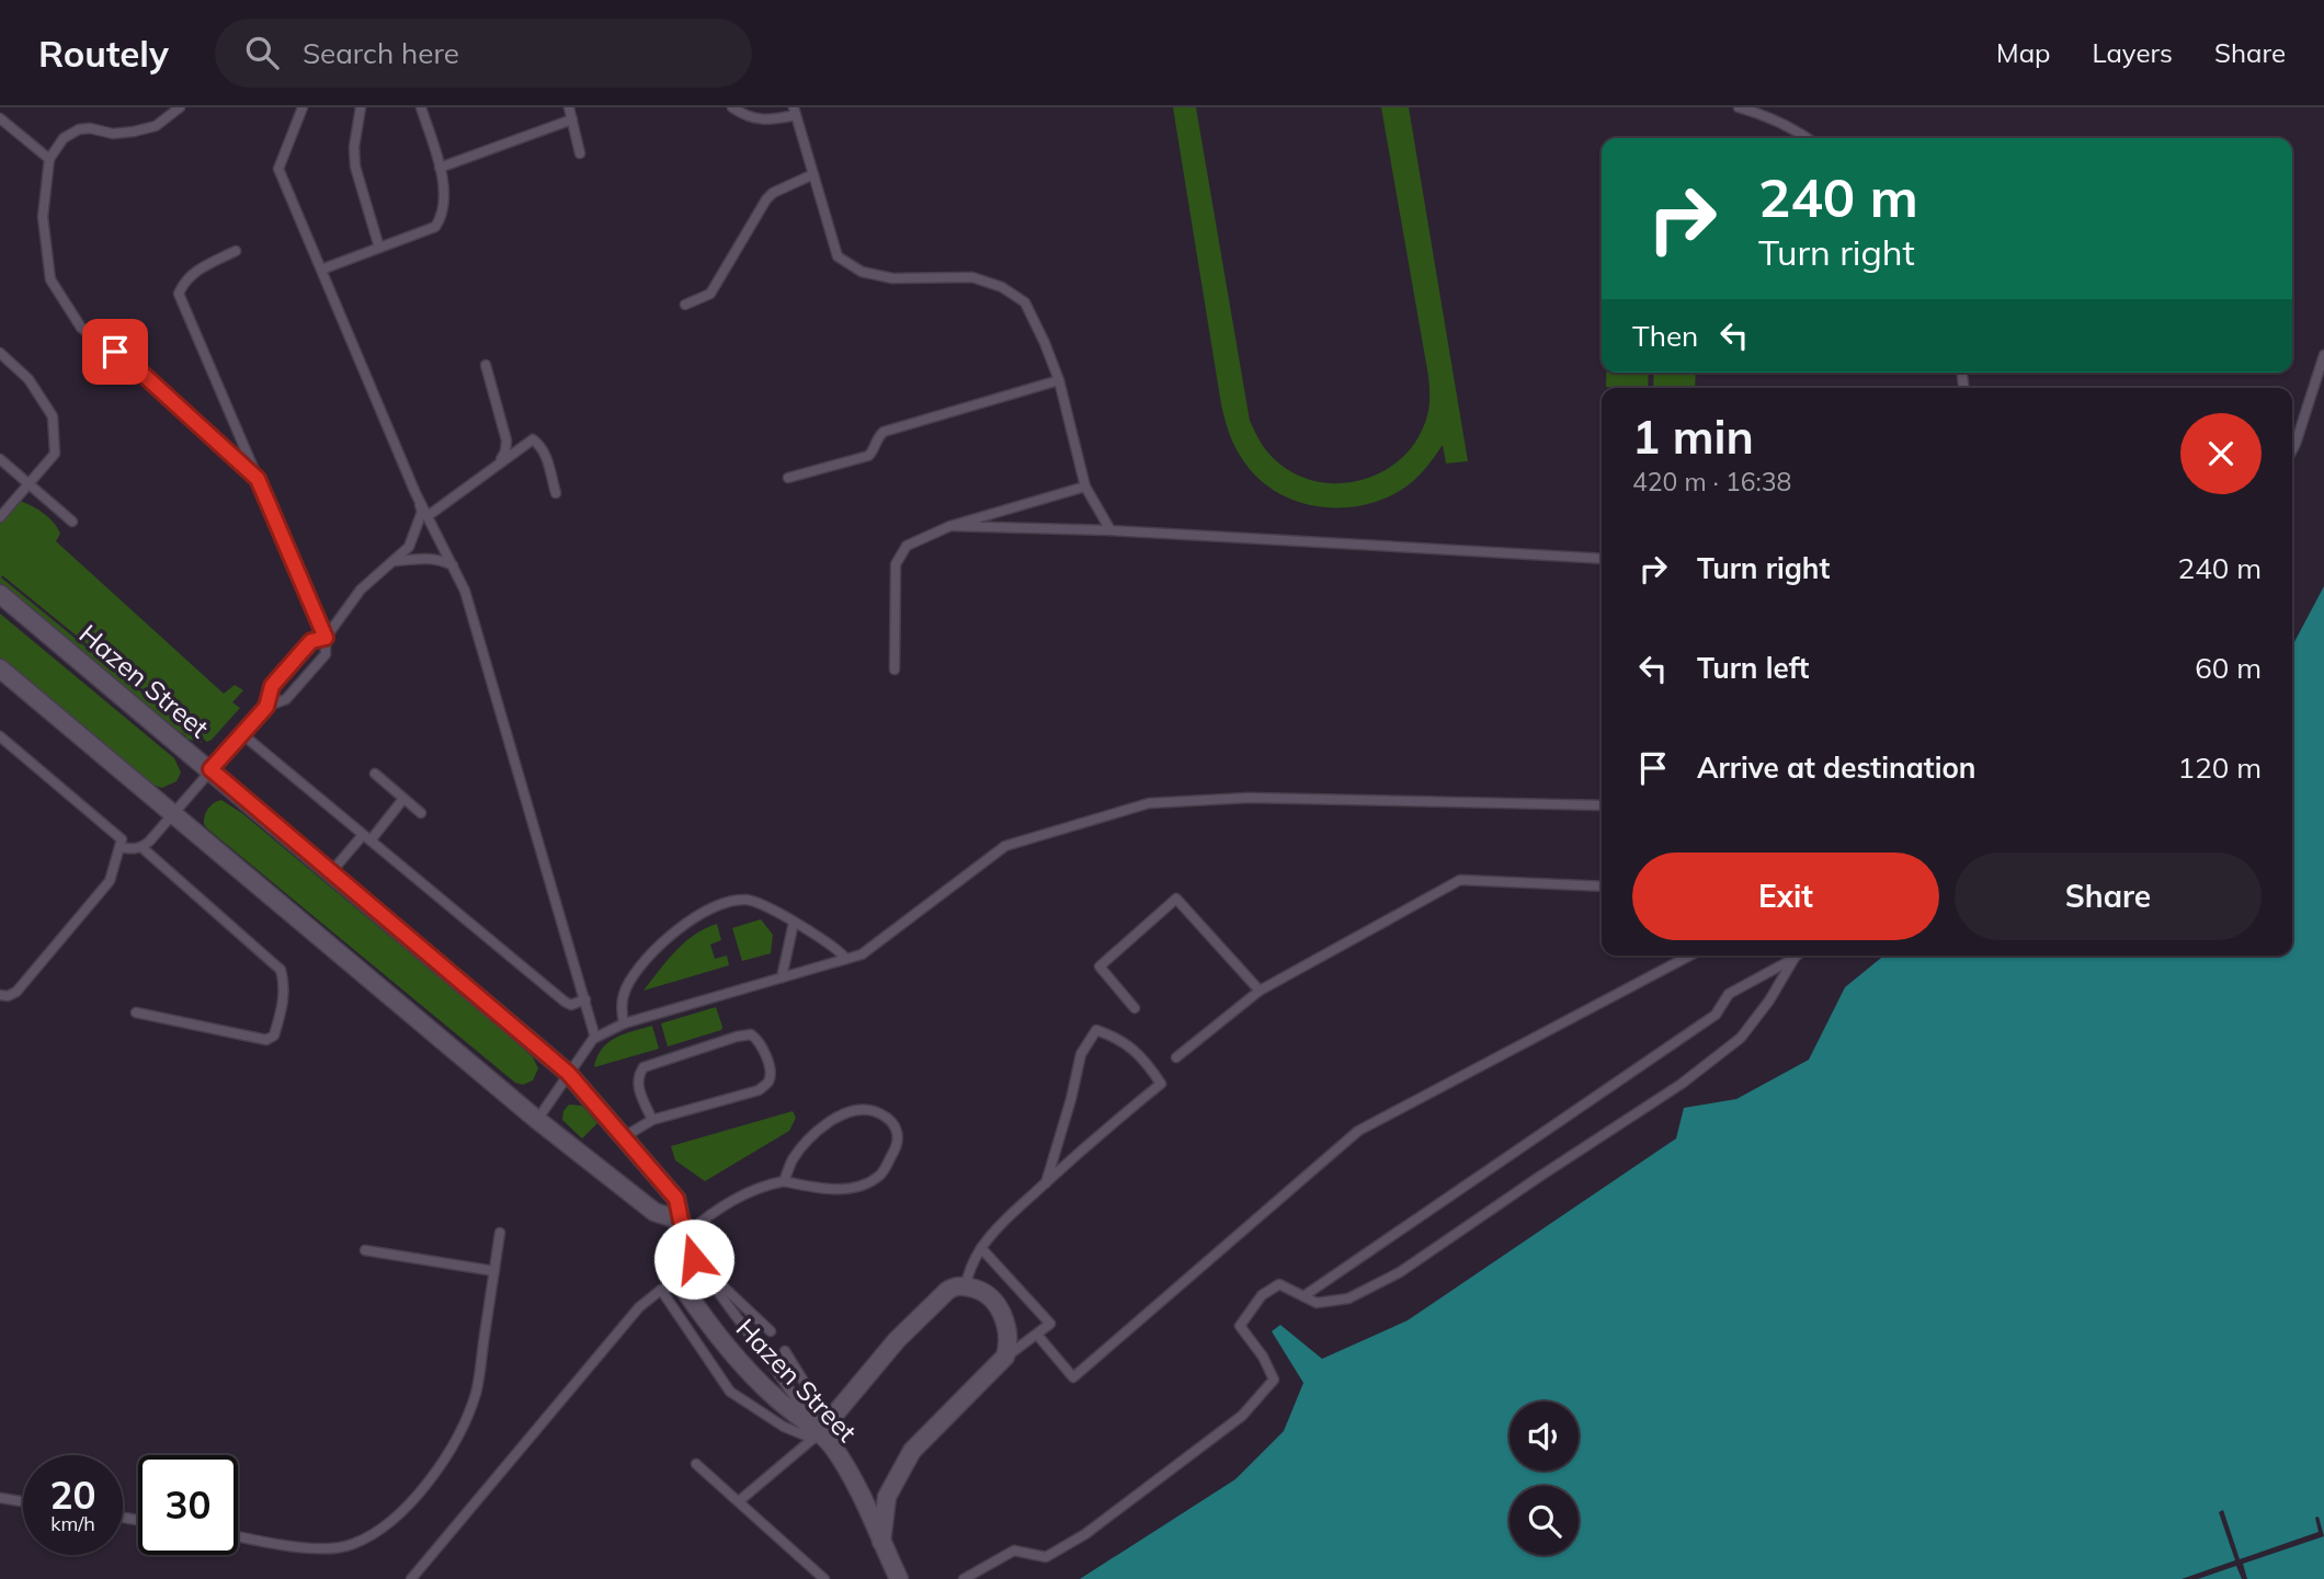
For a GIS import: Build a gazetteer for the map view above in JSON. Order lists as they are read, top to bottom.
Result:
{
  "streets": {
    "street": ["Hazen Street"]
  },
  "page": {
    "header": "Routely",
    "search": "Search here",
    "nav": ["Map", "Layers", "Share"],
    "turn": ["240 m", "Turn right"],
    "then": "Then",
    "heading": ["1 min", "420 m · 16:38"],
    "list": [
      {
        "name": "Turn right",
        "value": "240 m"
      },
      {
        "name": "Turn left",
        "value": "60 m"
      },
      {
        "name": "Arrive at destination",
        "value": "120 m"
      }
    ],
    "buttons": ["Exit", "Share"],
    "speed": "20 km/h",
    "limit": "30"
  }
}
